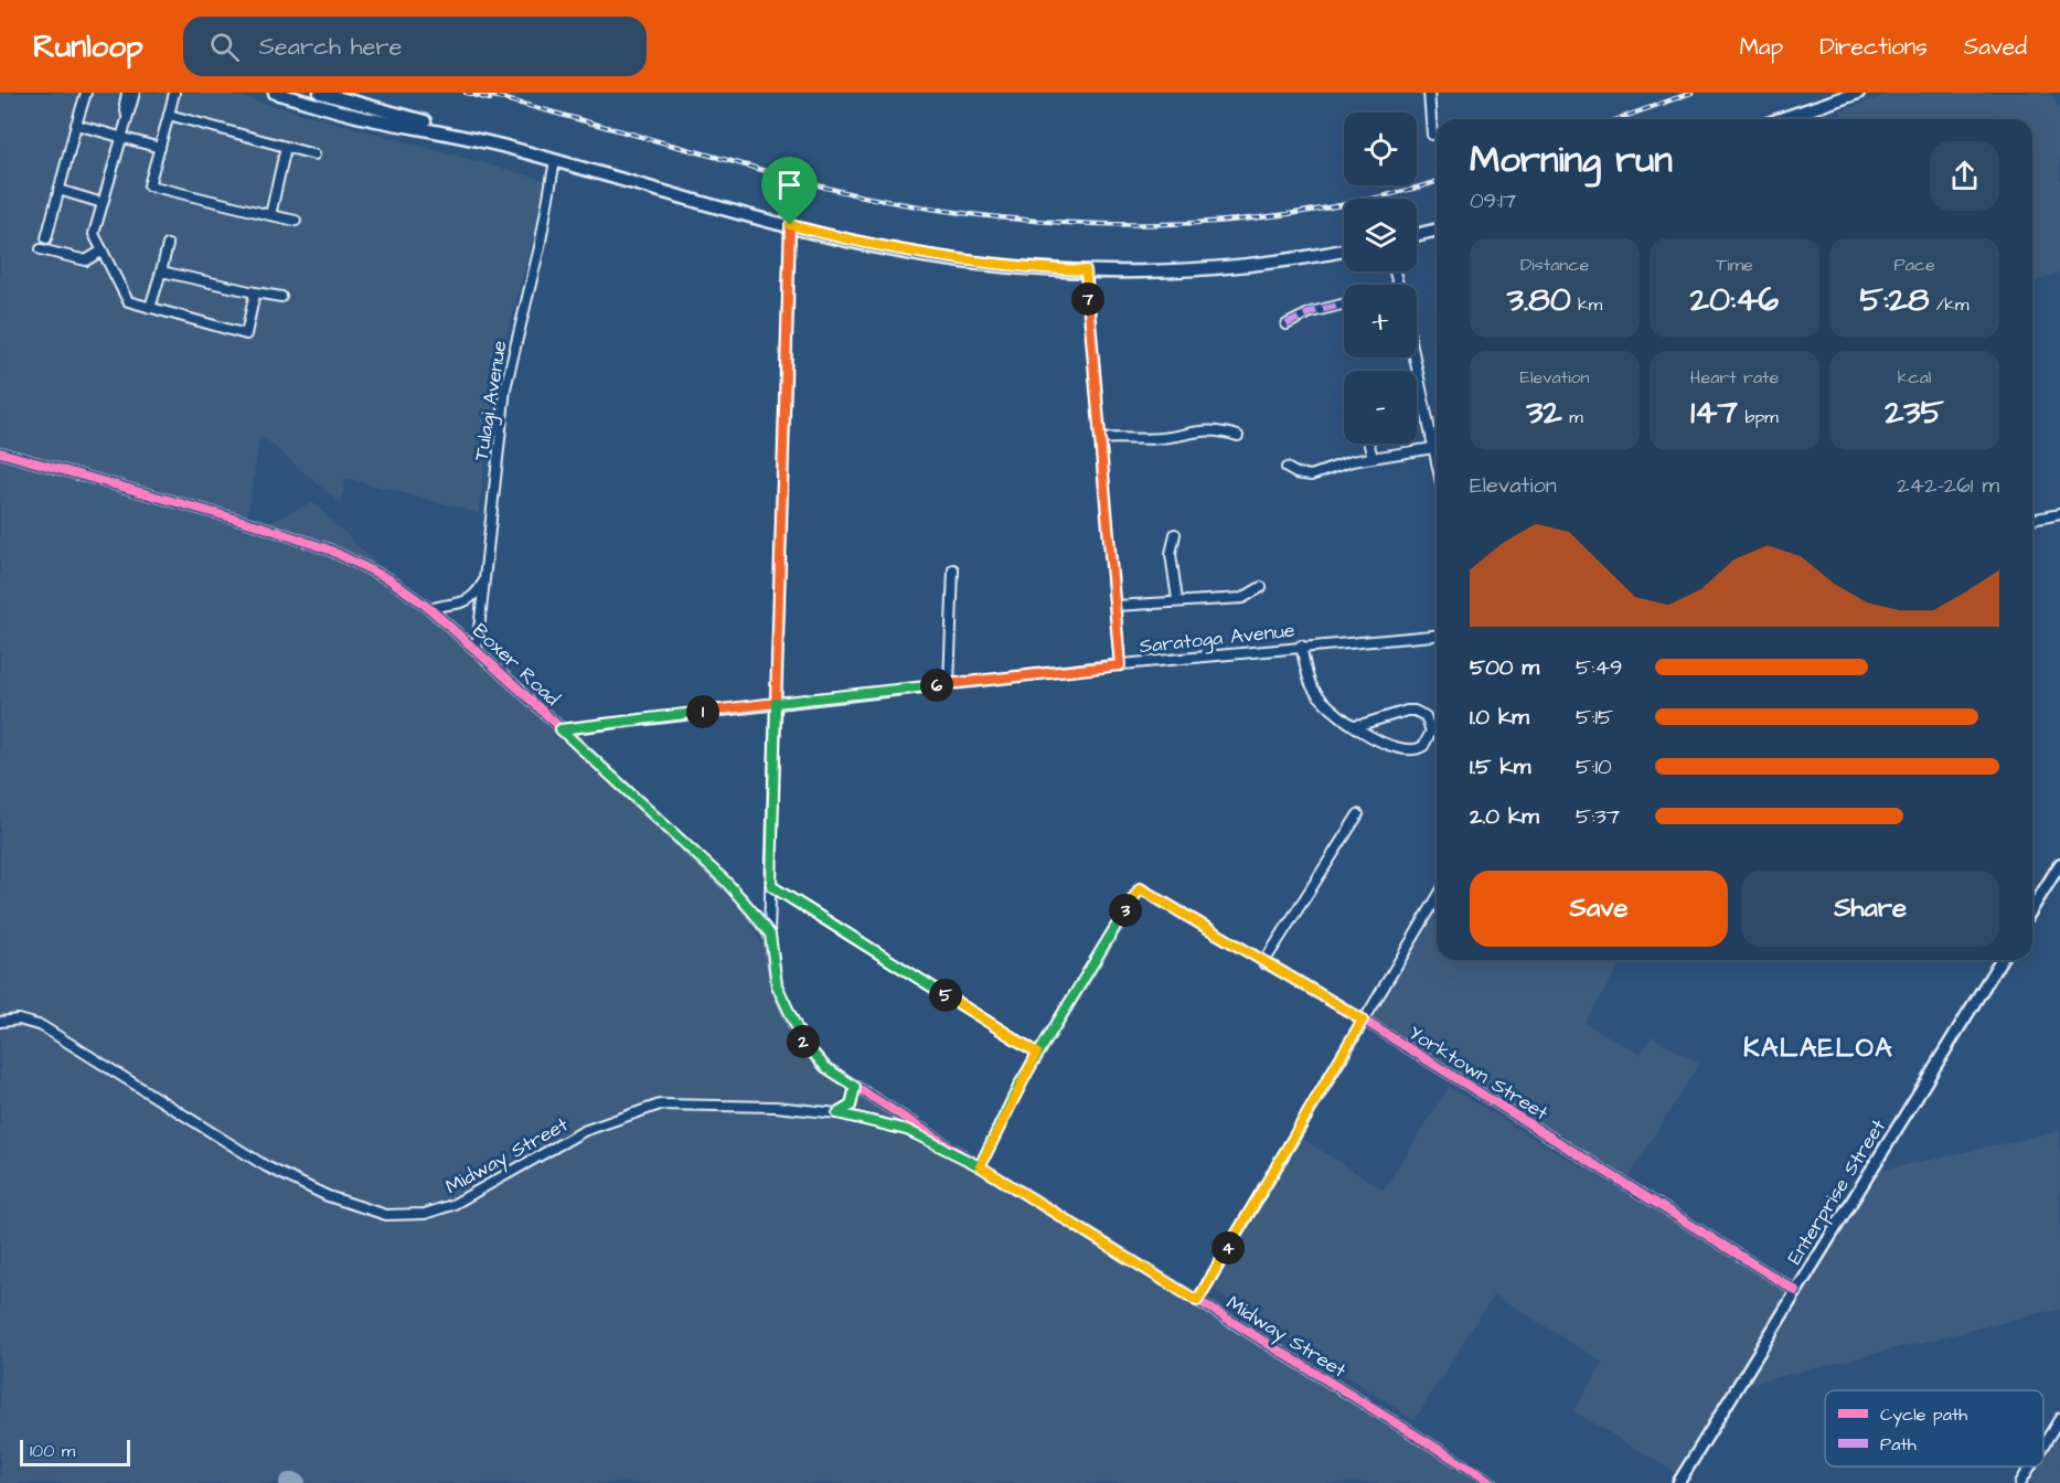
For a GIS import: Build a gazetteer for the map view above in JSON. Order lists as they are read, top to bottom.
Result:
{
  "streets": {
    "street": [
      "Tulagi Avenue",
      "Saratoga Avenue",
      "Boxer Road",
      "Yorktown Street",
      "Midway Street",
      "Enterprise Street"
    ]
  },
  "crossings": [
    ["Tulagi Avenue", "Boxer Road"],
    ["Saratoga Avenue", "Boxer Road"],
    ["Yorktown Street", "Enterprise Street"]
  ],
  "districts": ["KALAELOA"],
  "legend": ["Cycle path", "Path"],
  "scale_bar": "100 m",
  "page": {
    "header": "Runloop",
    "search": "Search here",
    "nav": ["Map", "Directions", "Saved"],
    "map_buttons": ["+", "−"],
    "heading": ["Morning run", "09:17"],
    "stats": [
      ["Distance", "3.80 km"],
      ["Time", "20:46"],
      ["Pace", "5:28 /km"],
      ["Elevation", "32 m"],
      ["Heart rate", "147 bpm"],
      ["kcal", "235"]
    ],
    "pins": [
      "7",
      "6",
      "1",
      "3",
      "5",
      "2",
      "4"
    ],
    "chart": ["Elevation", "242–261 m"],
    "list": [
      {
        "name": "500 m",
        "note": "5:49"
      },
      {
        "name": "1.0 km",
        "note": "5:15"
      },
      {
        "name": "1.5 km",
        "note": "5:10"
      },
      {
        "name": "2.0 km",
        "note": "5:37"
      }
    ],
    "buttons": ["Save", "Share"],
    "scale": "100 m"
  }
}
